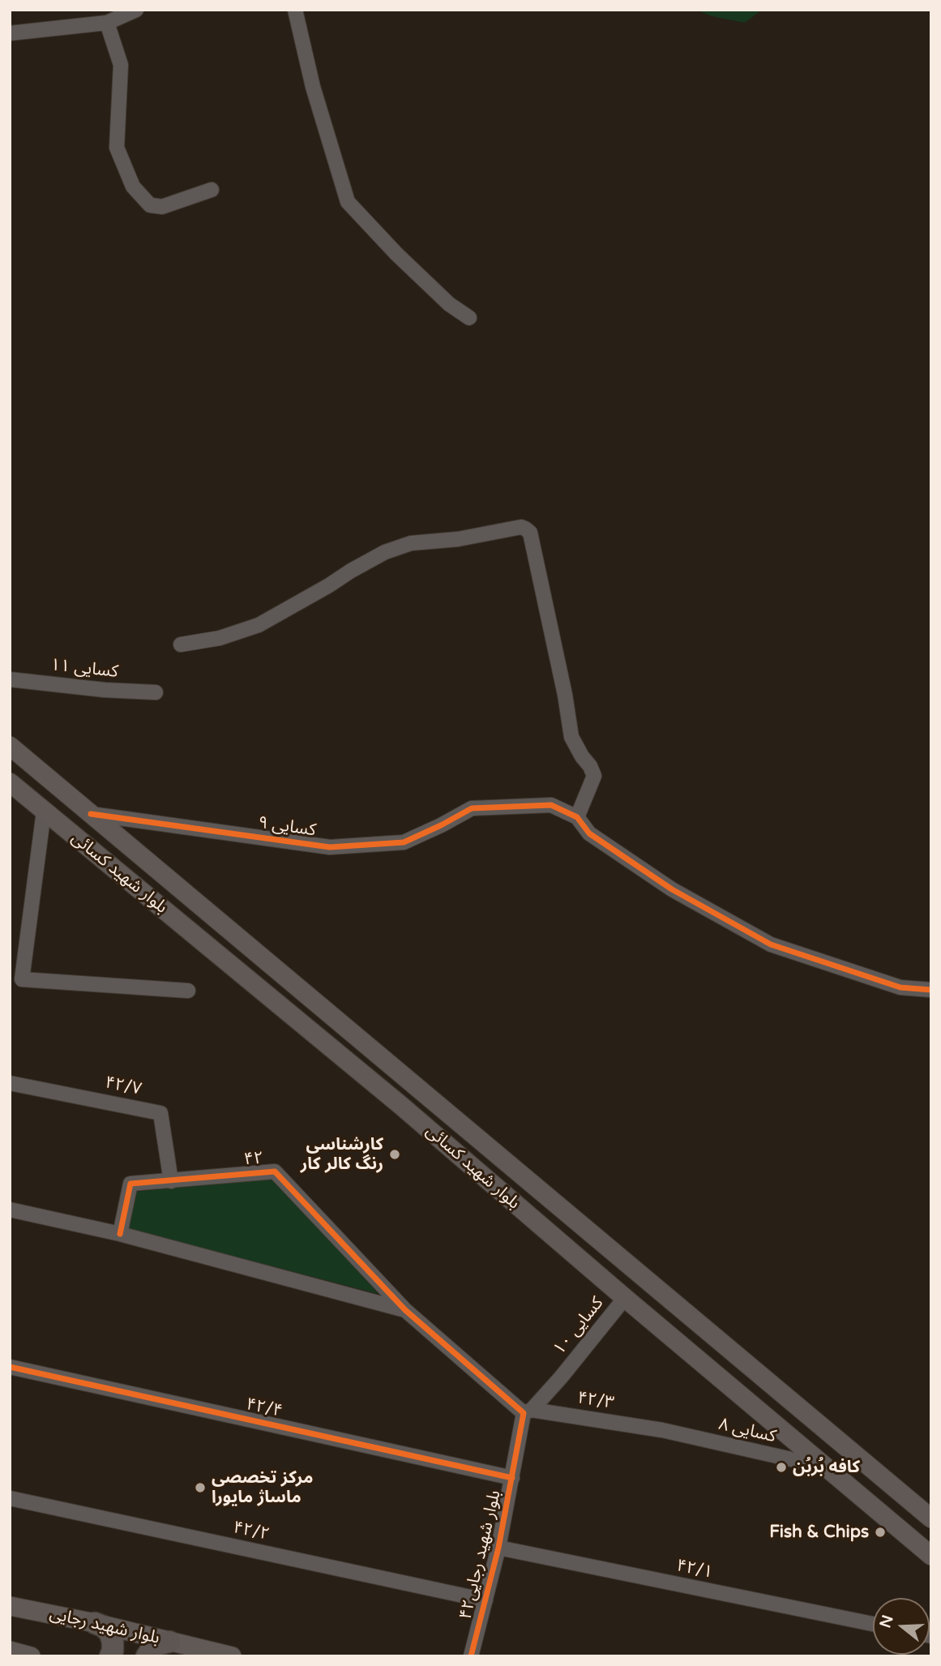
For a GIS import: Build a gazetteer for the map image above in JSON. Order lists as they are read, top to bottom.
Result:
{
  "streets": {
    "main road": ["بلوار شهید کسائی", "بلوار شهید رجایی"],
    "street": [
      "۱۱ کسایی",
      "۹ کسایی",
      "۴۲/۷",
      "۴۲",
      "۱۰ کسایی",
      "۴۲/۳",
      "۴۲/۴",
      "۸ کسایی",
      "۴۲/۲",
      "بلوار شهید رجایی۴۲",
      "۴۲/۱"
    ]
  },
  "crossings": [
    ["۹ کسایی", "بلوار شهید کسائی"],
    ["بلوار شهید کسائی", "۱۰ کسایی"],
    ["بلوار شهید کسائی", "۸ کسایی"],
    ["۴۲/۷", "۴۲"],
    ["۱۰ کسایی", "۴۲/۳"],
    ["۱۰ کسایی", "بلوار شهید رجایی۴۲"],
    ["۴۲/۳", "۸ کسایی"],
    ["۴۲/۳", "بلوار شهید رجایی۴۲"],
    ["۴۲/۴", "بلوار شهید رجایی۴۲"],
    ["۴۲/۲", "بلوار شهید رجایی۴۲"],
    ["بلوار شهید رجایی۴۲", "۴۲/۱"]
  ],
  "places": [
    "کارشناسی رنگ کالر کار",
    "کافه بُربُن",
    "مرکز تخصصی ماساژ مایورا",
    "Fish & Chips"
  ],
  "north": "left"
}
